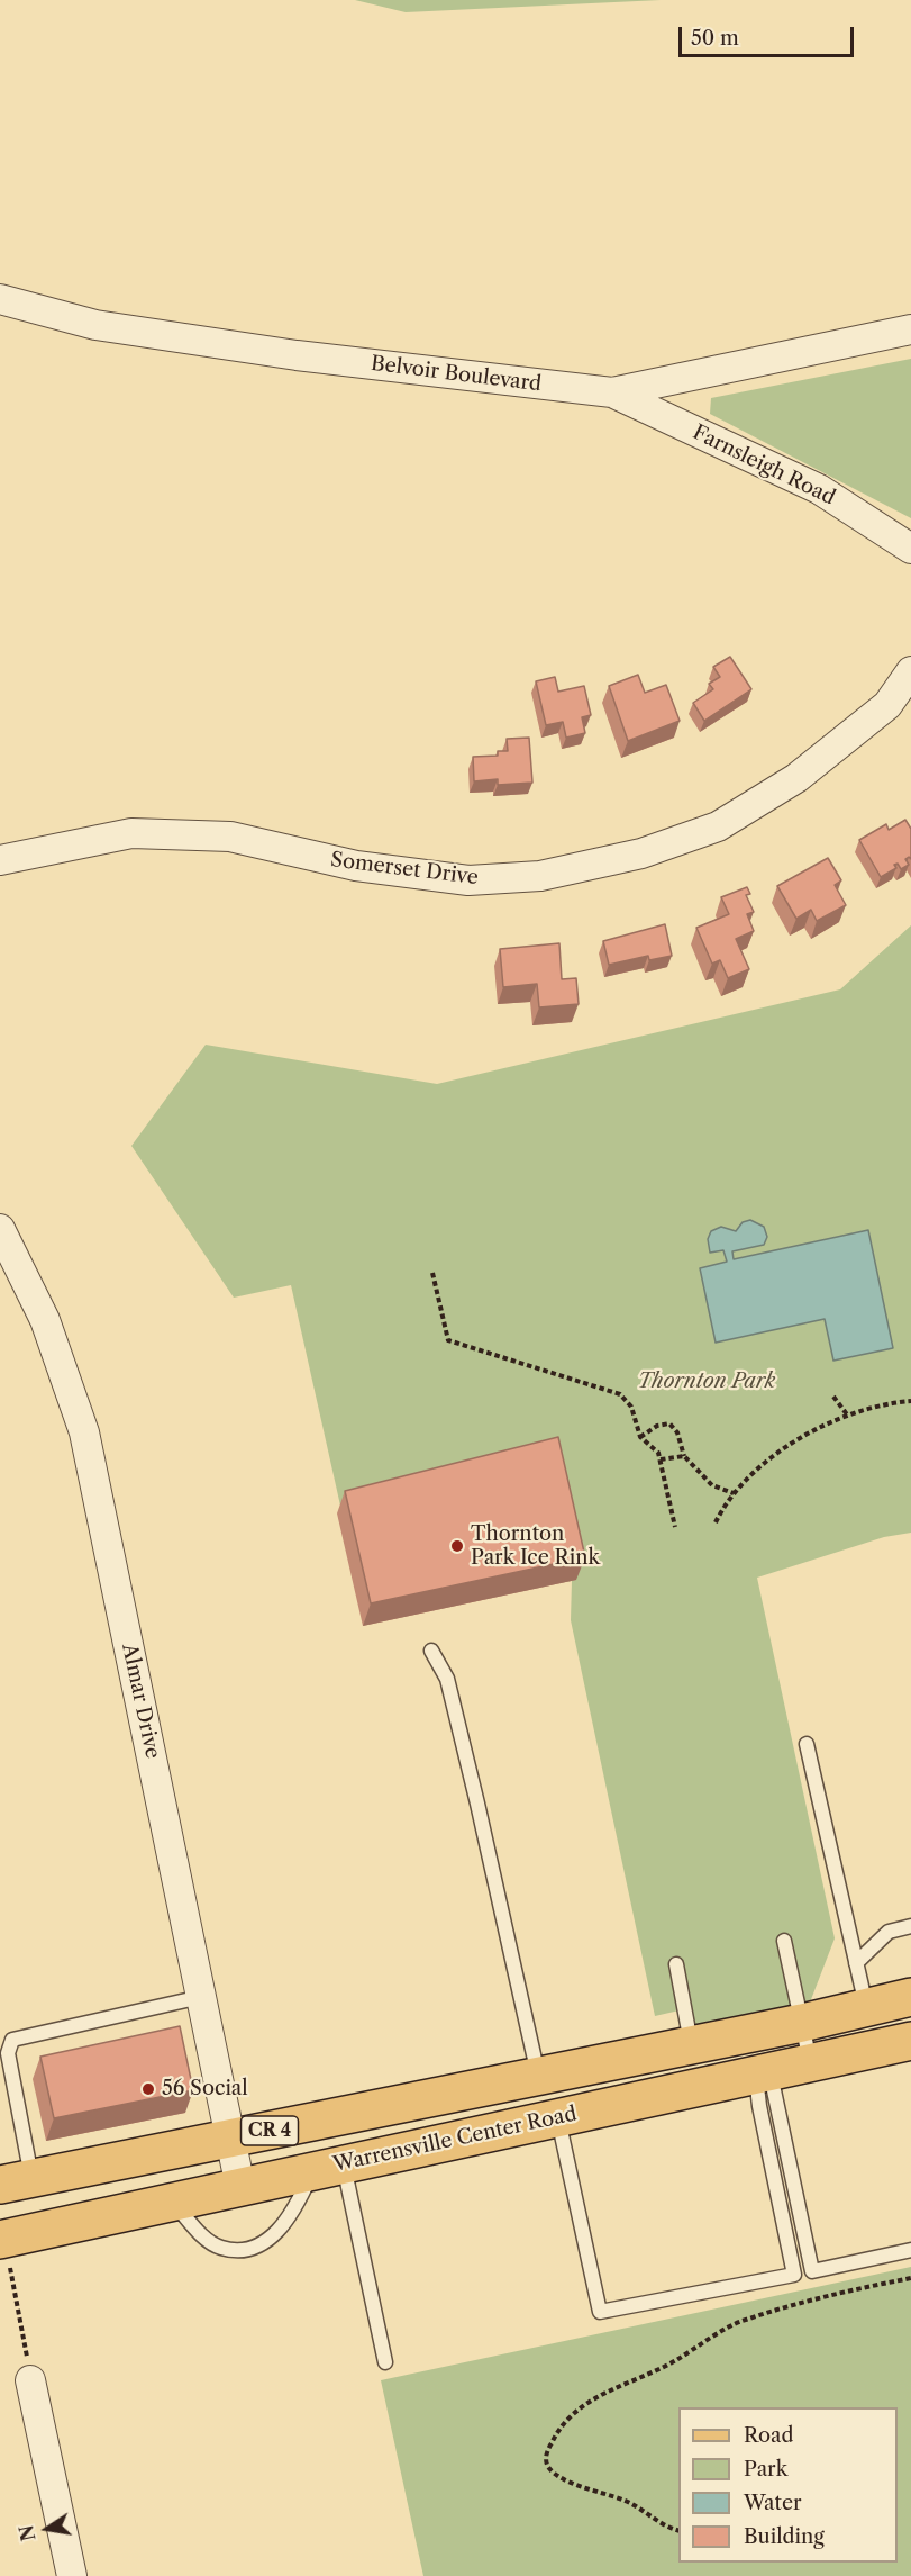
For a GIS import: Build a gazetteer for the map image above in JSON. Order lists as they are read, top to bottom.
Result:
{
  "streets": {
    "main road": ["CR 4", "Warrensville Center Road"],
    "street": [
      "Belvoir Boulevard",
      "Farnsleigh Road",
      "Somerset Drive",
      "Almar Drive"
    ]
  },
  "crossings": [
    ["Belvoir Boulevard", "Farnsleigh Road"],
    ["Almar Drive", "CR 4"],
    ["Almar Drive", "Warrensville Center Road"]
  ],
  "parks": ["Thornton Park"],
  "places": ["Thornton Park Ice Rink", "56 Social"],
  "legend": [
    "Road",
    "Park",
    "Water",
    "Building"
  ],
  "scale_bar": "50 m",
  "north": "left"
}
